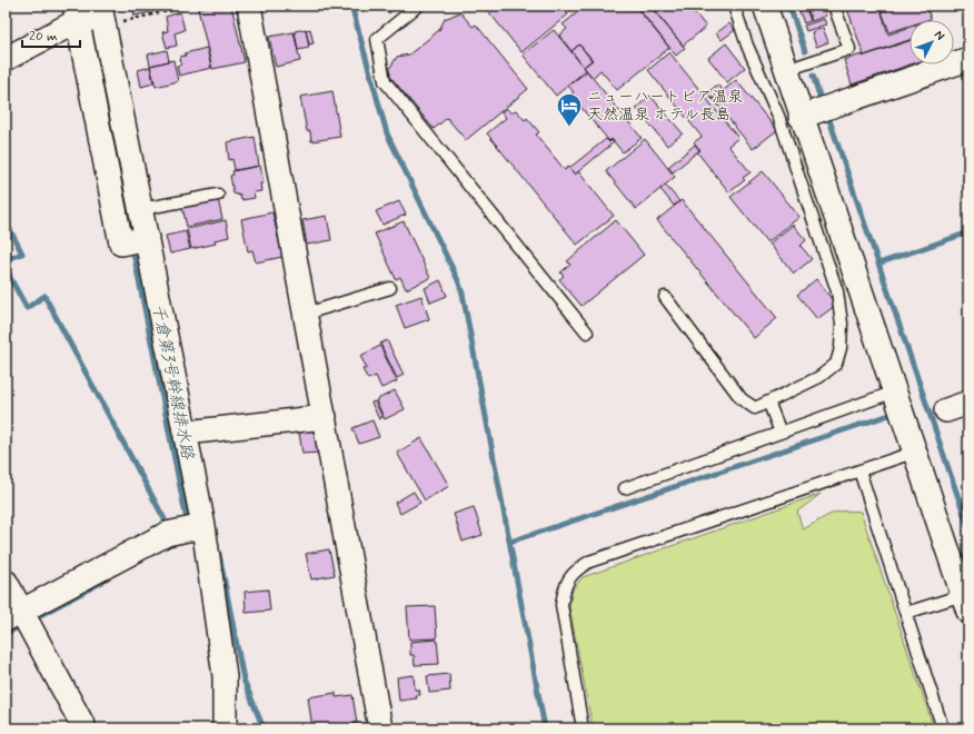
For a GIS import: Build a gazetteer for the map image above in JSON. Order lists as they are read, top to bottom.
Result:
{
  "water": ["千倉第3号幹線排水路"],
  "places": {
    "hotel": ["ニューハートピア温泉 天然温泉 ホテル長島"]
  },
  "scale_bar": "20 m",
  "north": "top right"
}
